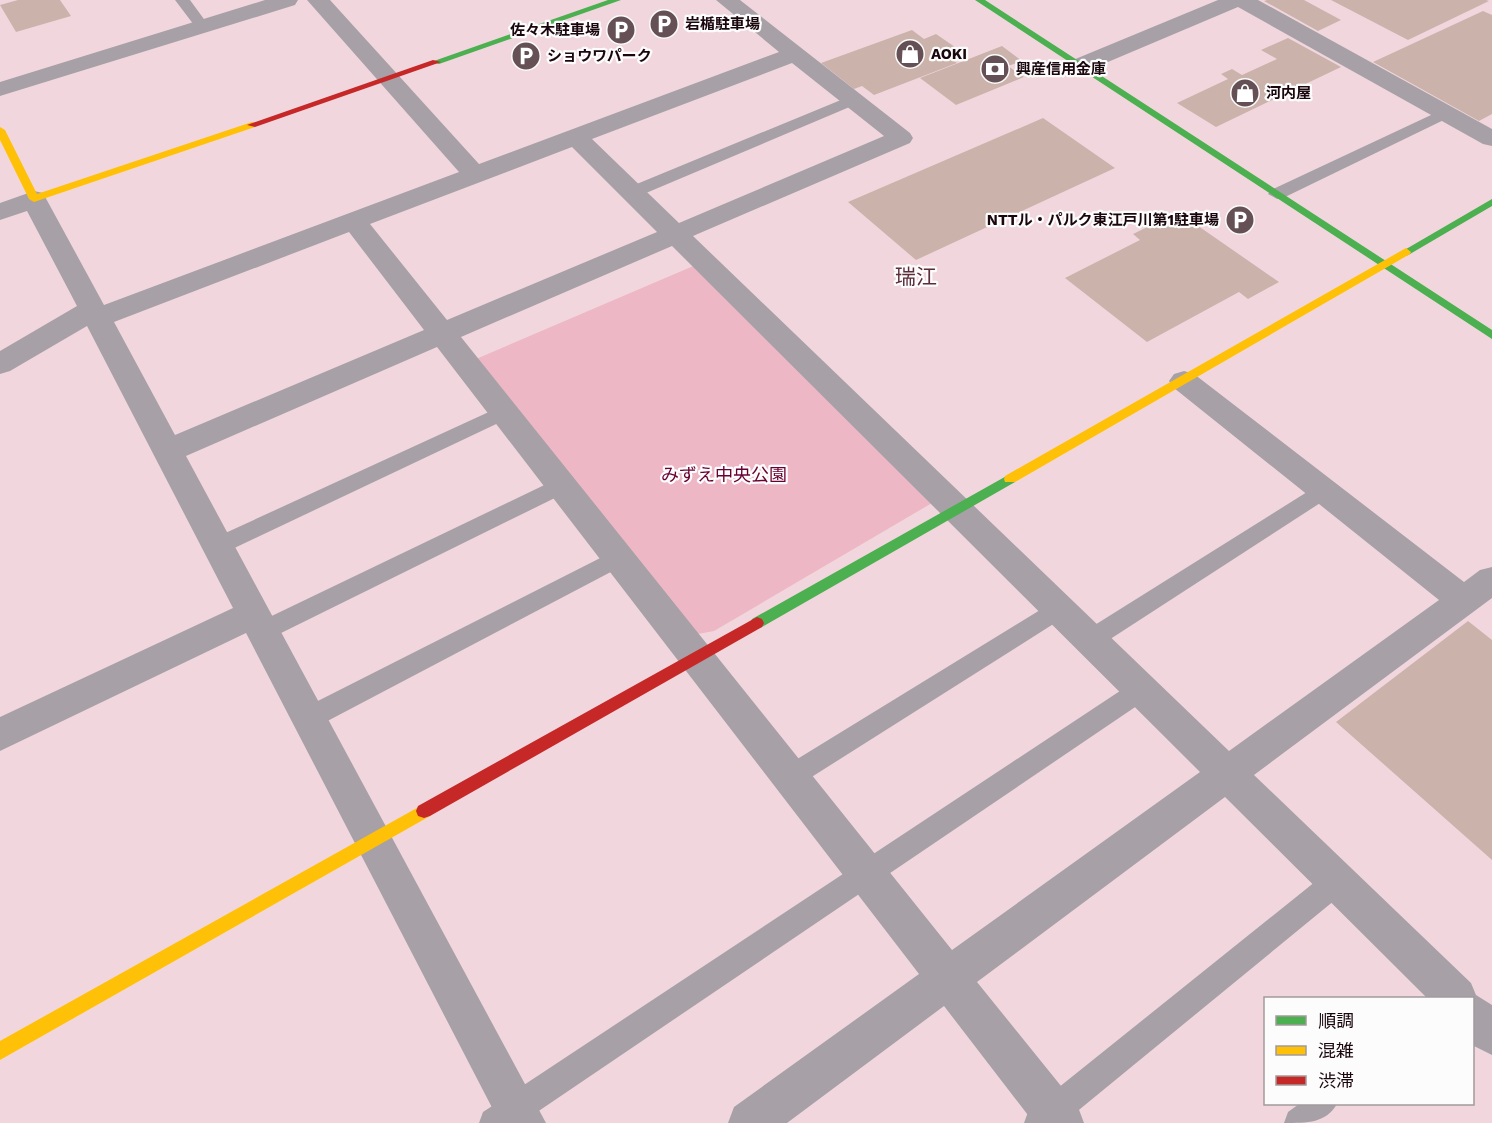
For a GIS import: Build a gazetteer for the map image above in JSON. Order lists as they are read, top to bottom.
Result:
{
  "districts": ["瑞江"],
  "parks": ["みずえ中央公園"],
  "places": {
    "parking": [
      "岩楯駐車場",
      "佐々木駐車場",
      "ショウワパーク",
      "NTTル・パルク東江戸川第1駐車場"
    ],
    "shop": ["AOKI", "河内屋"],
    "bank": ["興産信用金庫"]
  },
  "legend": ["順調", "混雑", "渋滞"]
}
